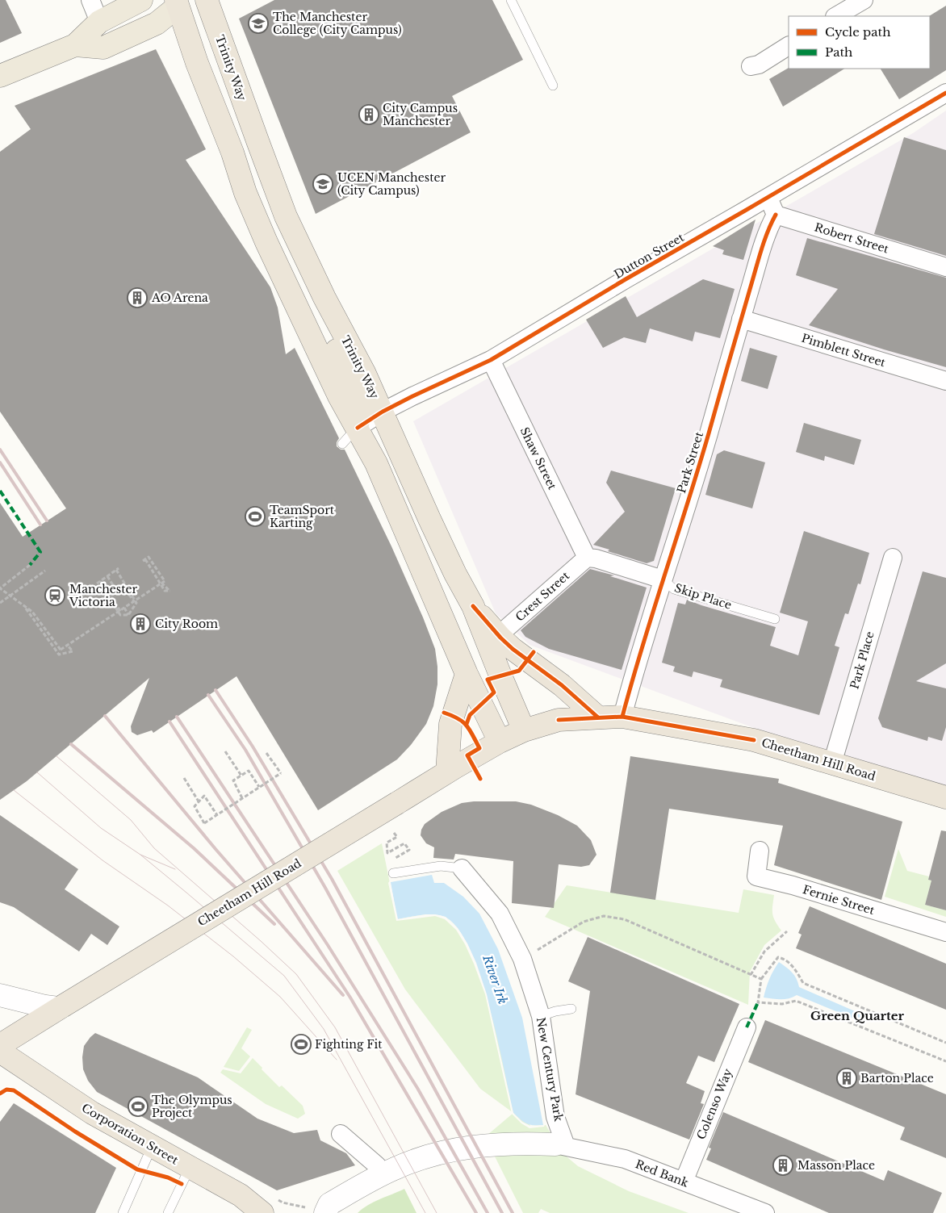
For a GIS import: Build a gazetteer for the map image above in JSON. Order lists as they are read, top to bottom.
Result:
{
  "streets": {
    "highway": ["Trinity Way", "Cheetham Hill Road", "Corporation Street"],
    "street": [
      "Robert Street",
      "Dutton Street",
      "Pimblett Street",
      "Shaw Street",
      "Park Street",
      "Crest Street",
      "Skip Place",
      "Park Place",
      "Fernie Street",
      "New Century Park",
      "Colenso Way",
      "Red Bank"
    ]
  },
  "crossings": [
    ["Trinity Way", "Dutton Street"],
    ["Trinity Way", "Cheetham Hill Road"],
    ["Robert Street", "Park Street"],
    ["Dutton Street", "Shaw Street"],
    ["Pimblett Street", "Park Street"],
    ["Shaw Street", "Crest Street"],
    ["Shaw Street", "Skip Place"],
    ["Park Street", "Skip Place"],
    ["Park Street", "Cheetham Hill Road"],
    ["Crest Street", "Skip Place"],
    ["Park Place", "Cheetham Hill Road"],
    ["New Century Park", "Red Bank"],
    ["Colenso Way", "Red Bank"]
  ],
  "districts": ["Green Quarter"],
  "water": ["River Irk"],
  "places": {
    "school or university": ["The Manchester College (City Campus)", "UCEN Manchester (City Campus)"],
    "building": [
      "City Campus Manchester",
      "AO Arena",
      "City Room",
      "Barton Place",
      "Masson Place"
    ],
    "sports": ["TeamSport Karting", "Fighting Fit", "The Olympus Project"],
    "station": ["Manchester Victoria"]
  },
  "legend": ["Cycle path", "Path"]
}
